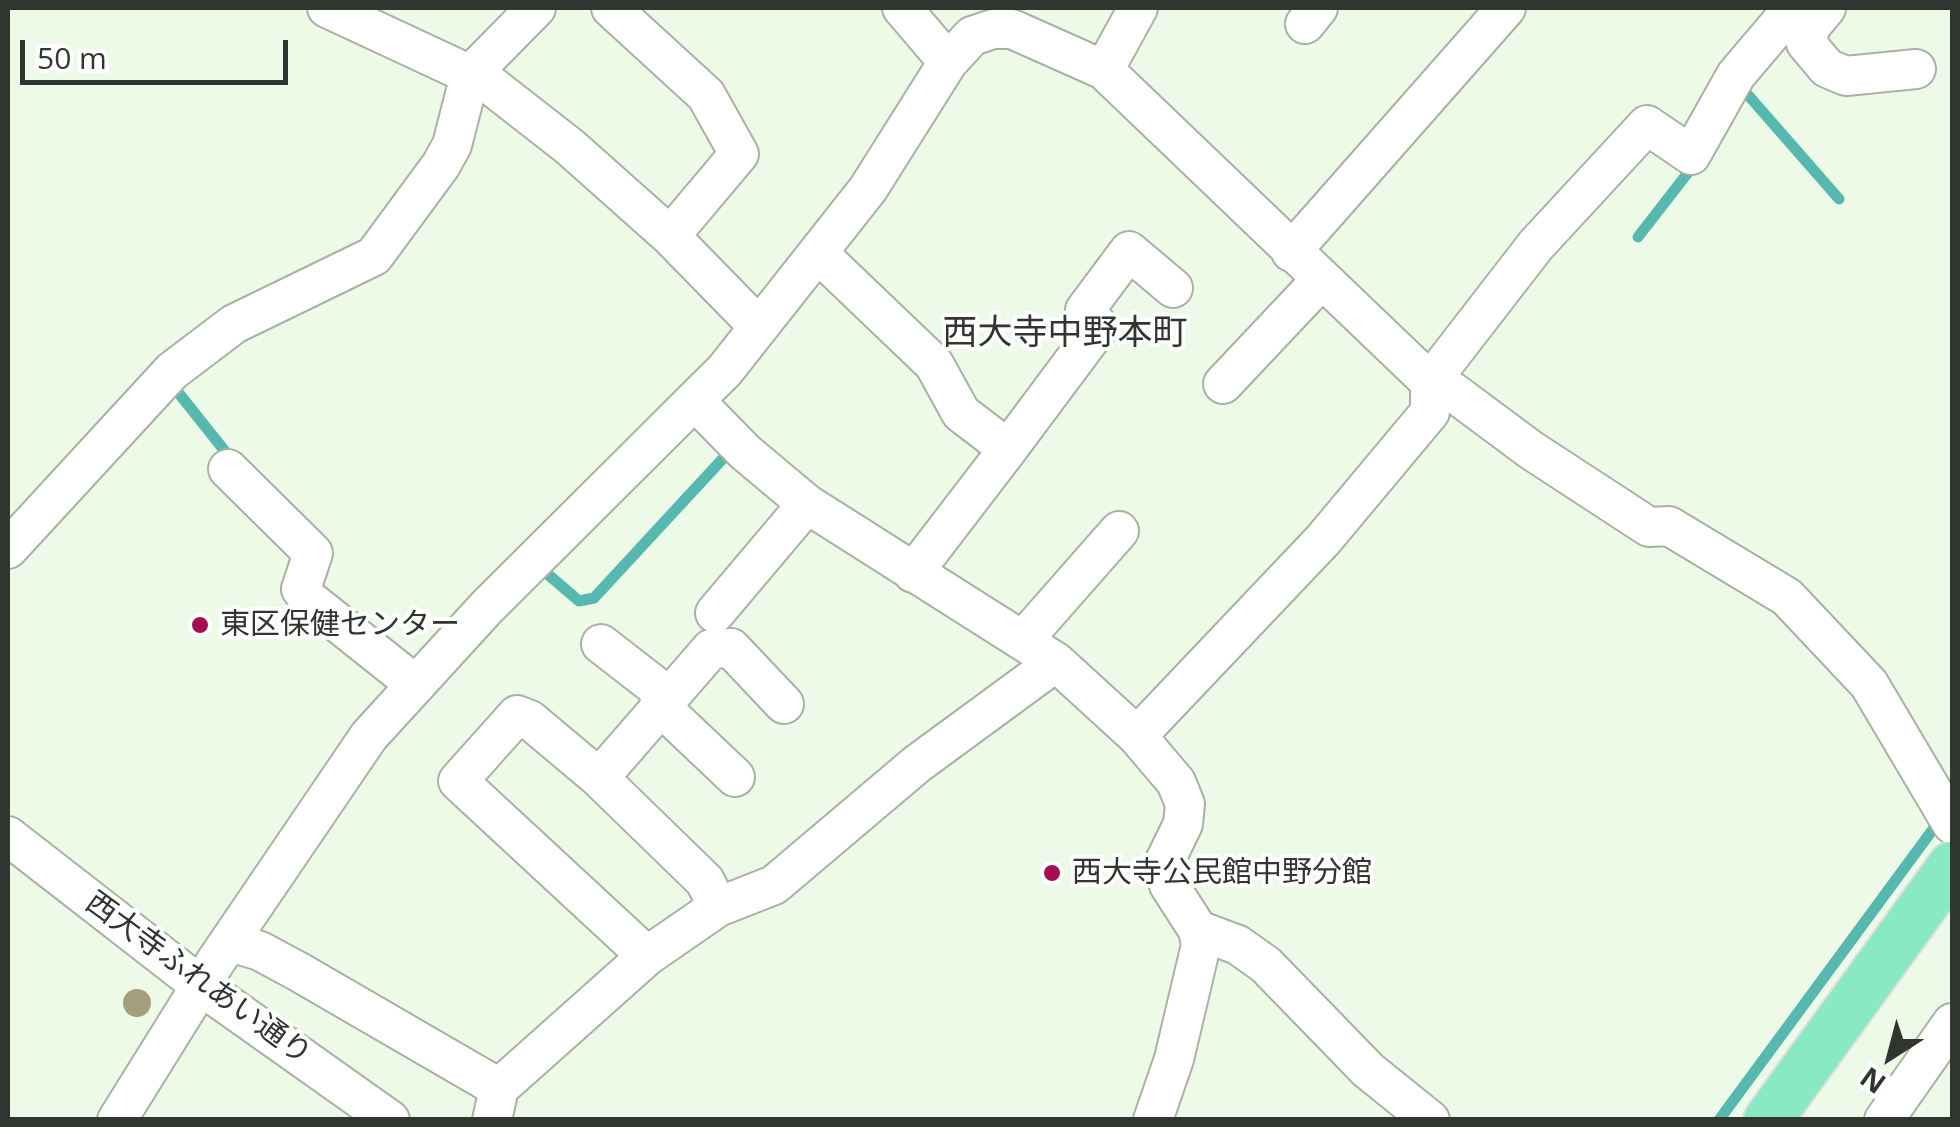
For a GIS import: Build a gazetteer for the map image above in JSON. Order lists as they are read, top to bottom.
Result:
{
  "streets": {
    "street": ["西大寺ふれあい通り"]
  },
  "districts": ["西大寺中野本町"],
  "places": ["東区保健センター", "西大寺公民館中野分館"],
  "scale_bar": "50 m",
  "north": "bottom left"
}
